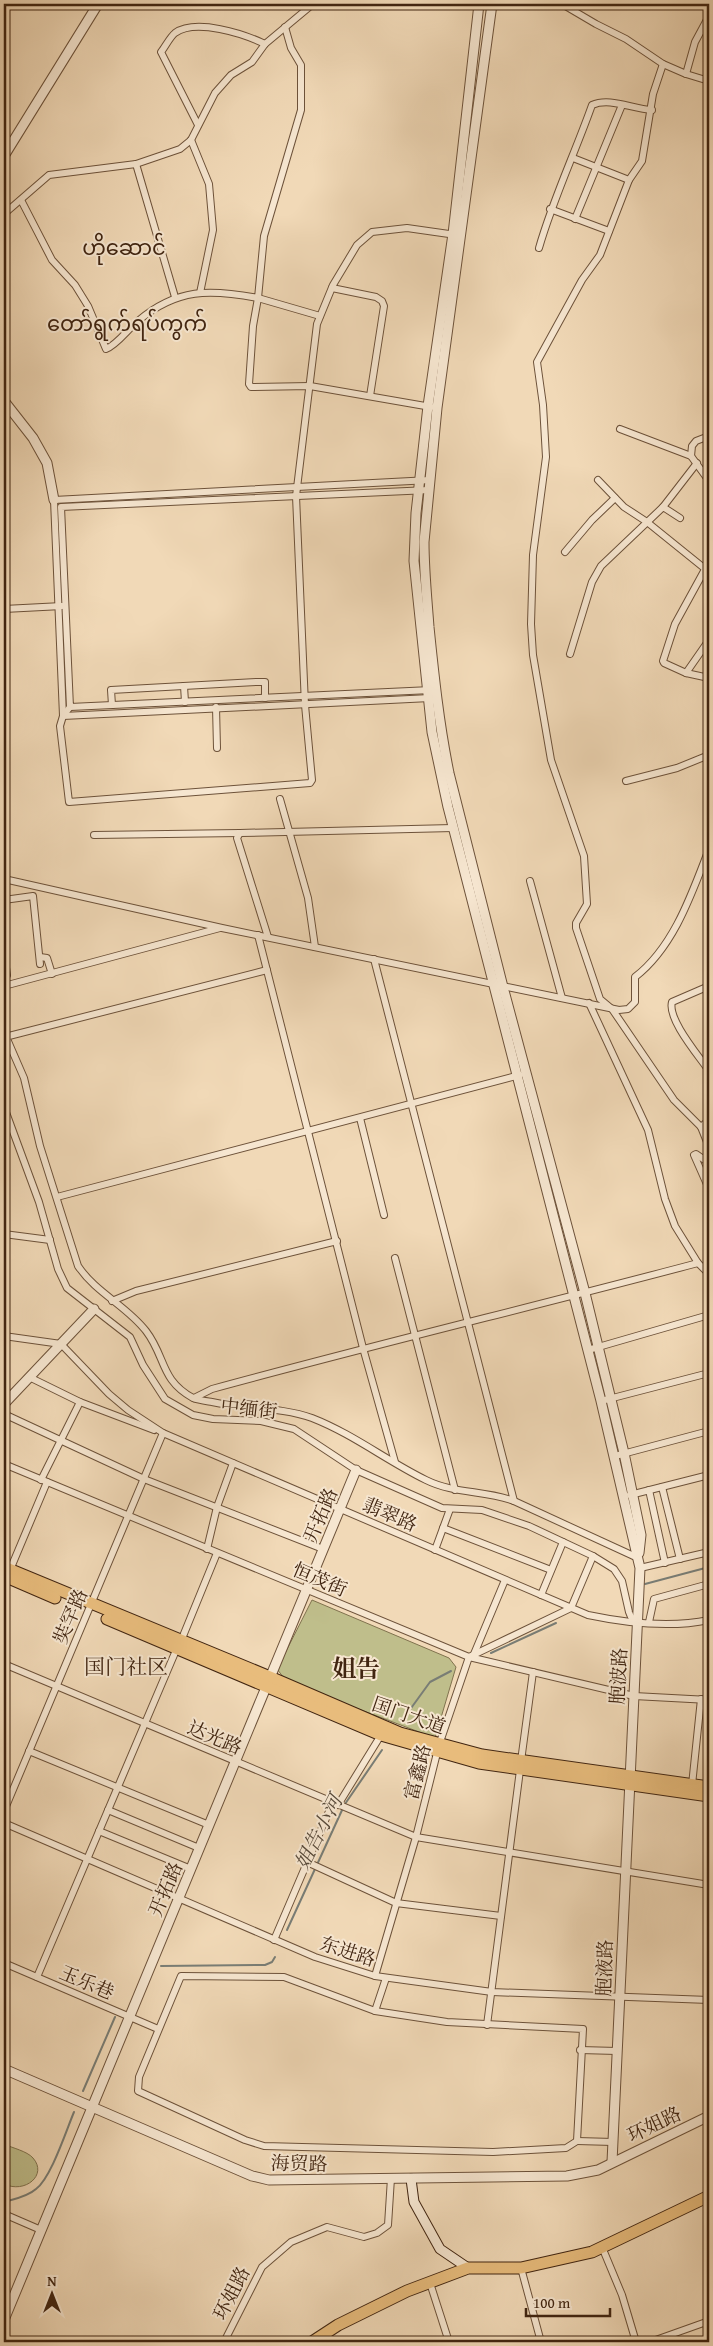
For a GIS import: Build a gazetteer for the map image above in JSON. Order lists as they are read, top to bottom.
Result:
{
  "streets": {
    "highway": ["国门大道"],
    "street": [
      "中缅街",
      "翡翠路",
      "开拓路",
      "恒茂街",
      "奘罕路",
      "胞波路",
      "达光路",
      "富鑫路",
      "东进路",
      "胞液路",
      "玉乐巷",
      "环姐路",
      "海贸路"
    ]
  },
  "crossings": [
    ["中缅街", "翡翠路"],
    ["中缅街", "开拓路"],
    ["中缅街", "胞波路"],
    ["翡翠路", "开拓路"],
    ["翡翠路", "奘罕路"],
    ["翡翠路", "胞波路"],
    ["翡翠路", "富鑫路"],
    ["开拓路", "恒茂街"],
    ["开拓路", "国门大道"],
    ["开拓路", "达光路"],
    ["开拓路", "东进路"],
    ["开拓路", "玉乐巷"],
    ["开拓路", "海贸路"],
    ["恒茂街", "奘罕路"],
    ["恒茂街", "胞波路"],
    ["恒茂街", "富鑫路"],
    ["奘罕路", "国门大道"],
    ["奘罕路", "达光路"],
    ["胞波路", "国门大道"],
    ["胞波路", "胞液路"],
    ["国门大道", "富鑫路"],
    ["国门大道", "胞液路"],
    ["达光路", "富鑫路"],
    ["达光路", "胞液路"],
    ["富鑫路", "东进路"],
    ["东进路", "胞液路"],
    ["胞液路", "环姐路"],
    ["胞液路", "海贸路"],
    ["环姐路", "海贸路"]
  ],
  "districts": [
    "ဟိုဆောင်",
    "တော်ရွက်ရပ်ကွက်",
    "国门社区",
    "姐告"
  ],
  "water": ["姐告小河"],
  "scale_bar": "100 m",
  "north": "top"
}
